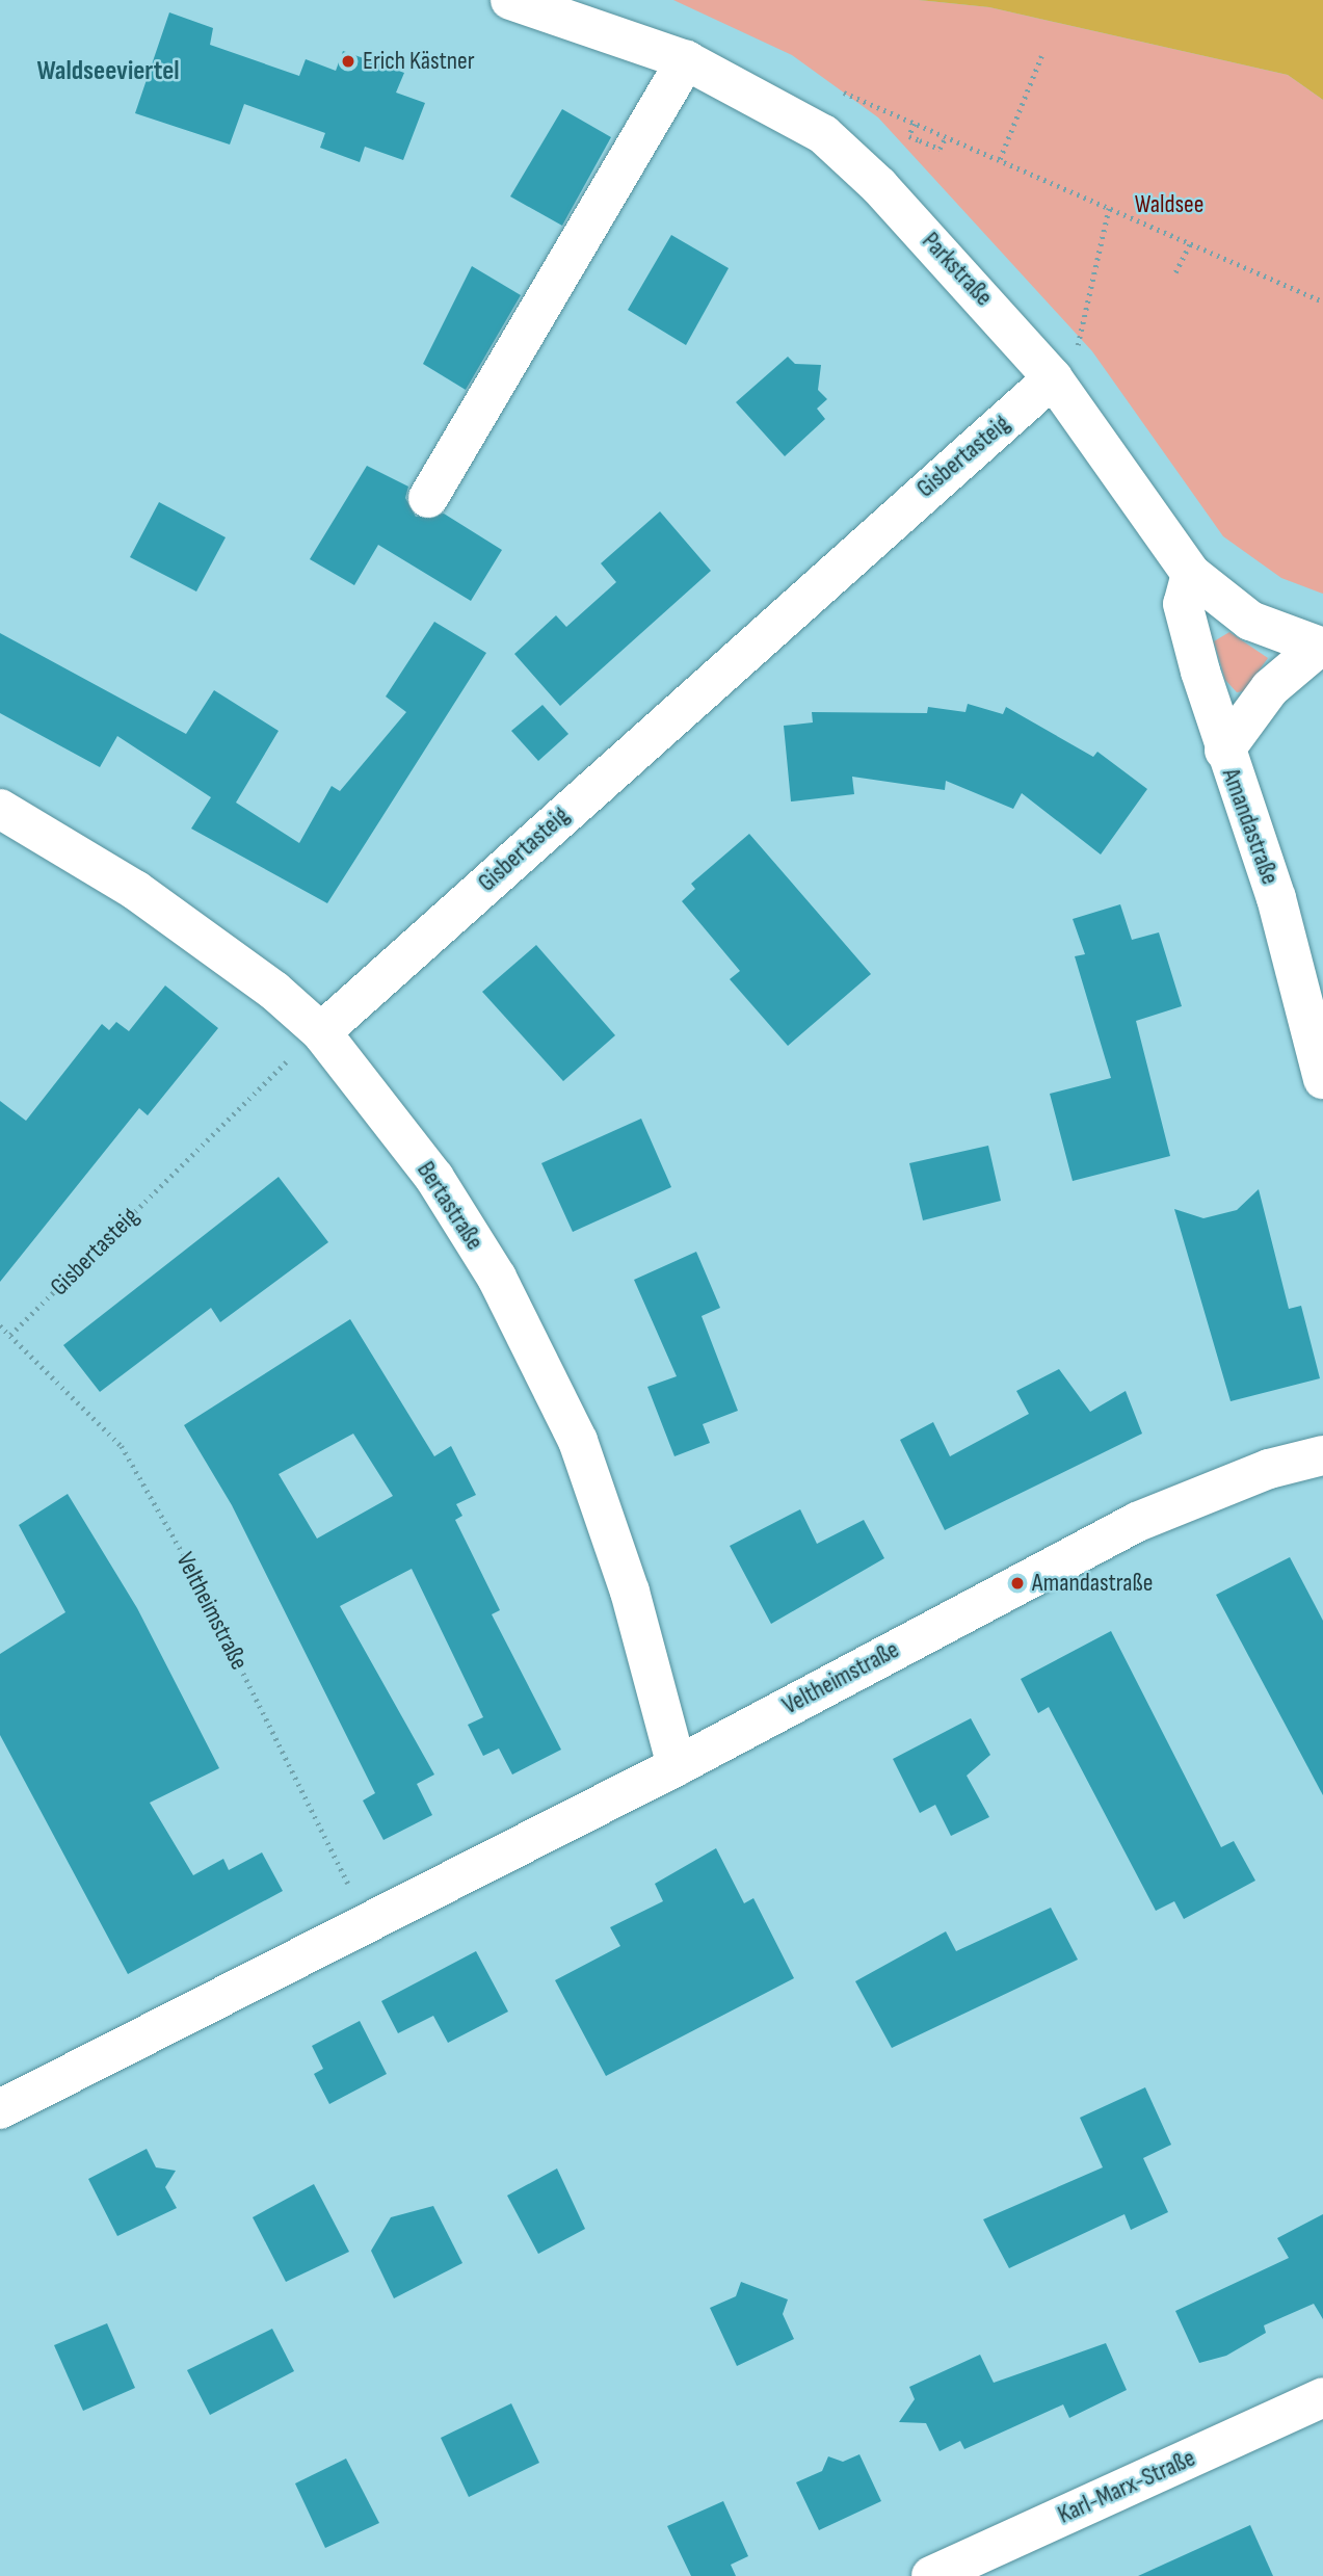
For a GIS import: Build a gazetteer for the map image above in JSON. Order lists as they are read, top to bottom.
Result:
{
  "streets": {
    "street": [
      "Parkstraße",
      "Gisbertasteig",
      "Amandastraße",
      "Bertastraße",
      "Veltheimstraße",
      "Karl-Marx-Straße"
    ]
  },
  "crossings": [
    ["Parkstraße", "Gisbertasteig"],
    ["Parkstraße", "Amandastraße"],
    ["Gisbertasteig", "Bertastraße"],
    ["Gisbertasteig", "Veltheimstraße"],
    ["Bertastraße", "Veltheimstraße"]
  ],
  "districts": ["Waldseeviertel"],
  "parks": ["Waldsee"],
  "places": ["Erich Kästner", "Amandastraße"]
}
